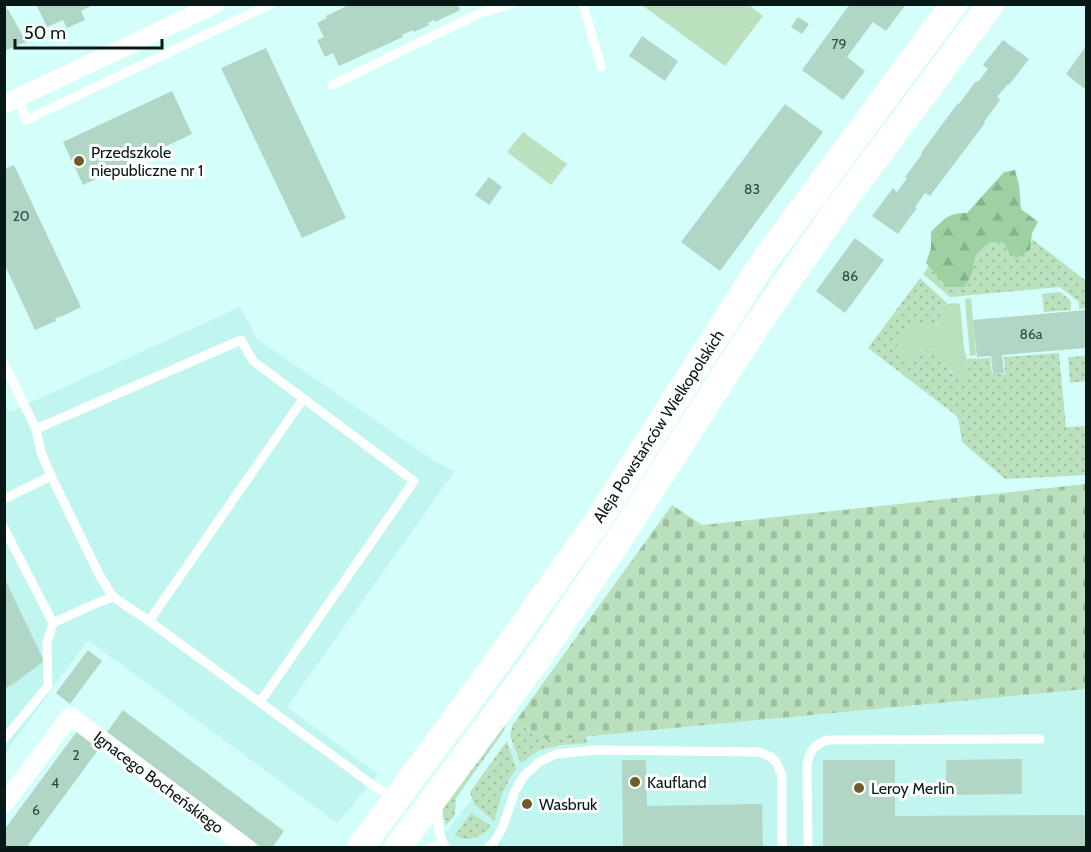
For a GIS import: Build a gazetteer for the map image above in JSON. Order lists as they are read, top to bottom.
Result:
{
  "streets": {
    "main road": ["Aleja Powstańców Wielkopolskich"],
    "street": ["Ignacego Bocheńskiego"]
  },
  "places": [
    "Przedszkole niepubliczne nr 1",
    "Kaufland",
    "Leroy Merlin",
    "Wasbruk"
  ],
  "house_numbers": [
    "79",
    "83",
    "20",
    "86",
    "86a",
    "2",
    "4",
    "6"
  ],
  "scale_bar": "50 m"
}
